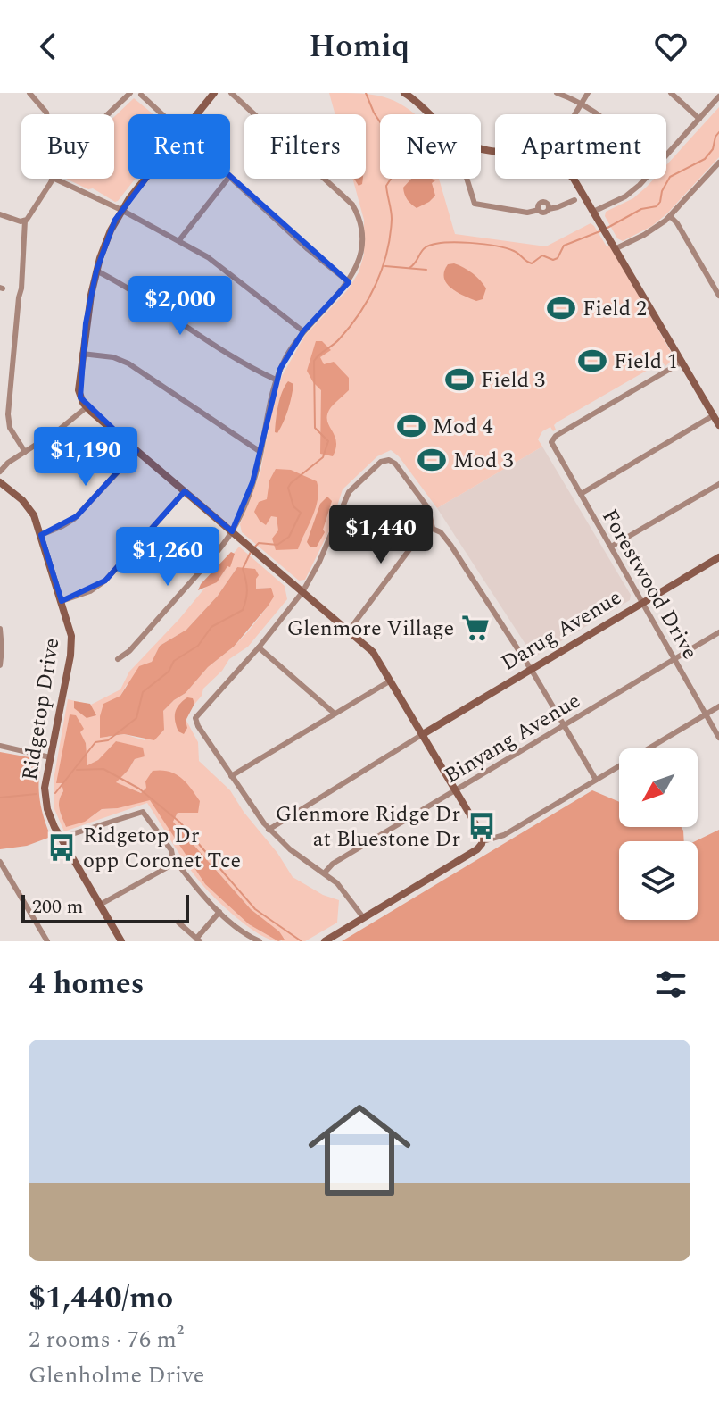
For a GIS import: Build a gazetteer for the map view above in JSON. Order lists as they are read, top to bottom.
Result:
{
  "streets": {
    "street": [
      "Forestwood Drive",
      "Darug Avenue",
      "Ridgetop Drive",
      "Binyang Avenue"
    ]
  },
  "crossings": [
    ["Forestwood Drive", "Darug Avenue"],
    ["Forestwood Drive", "Binyang Avenue"]
  ],
  "places": {
    "sports": [
      "Field 2",
      "Field 1",
      "Field 3",
      "Mod 4",
      "Mod 3"
    ],
    "supermarket": ["Glenmore Village"],
    "bus stop": ["Glenmore Ridge Dr at Bluestone Dr", "Ridgetop Dr opp Coronet Tce"]
  },
  "scale_bar": "200 m",
  "north": "bottom left",
  "page": {
    "header": "Homiq",
    "chip": [
      "Buy",
      "Rent",
      "Filters",
      "New",
      "Apartment"
    ],
    "price": [
      "$2,000",
      "$1,190",
      "$1,440",
      "$1,260"
    ],
    "scale": "200 m",
    "heading": "4 homes",
    "list": [
      {
        "name": "$1,440/mo",
        "note": "2 rooms · 76 m² · Glenholme Drive"
      }
    ]
  }
}
